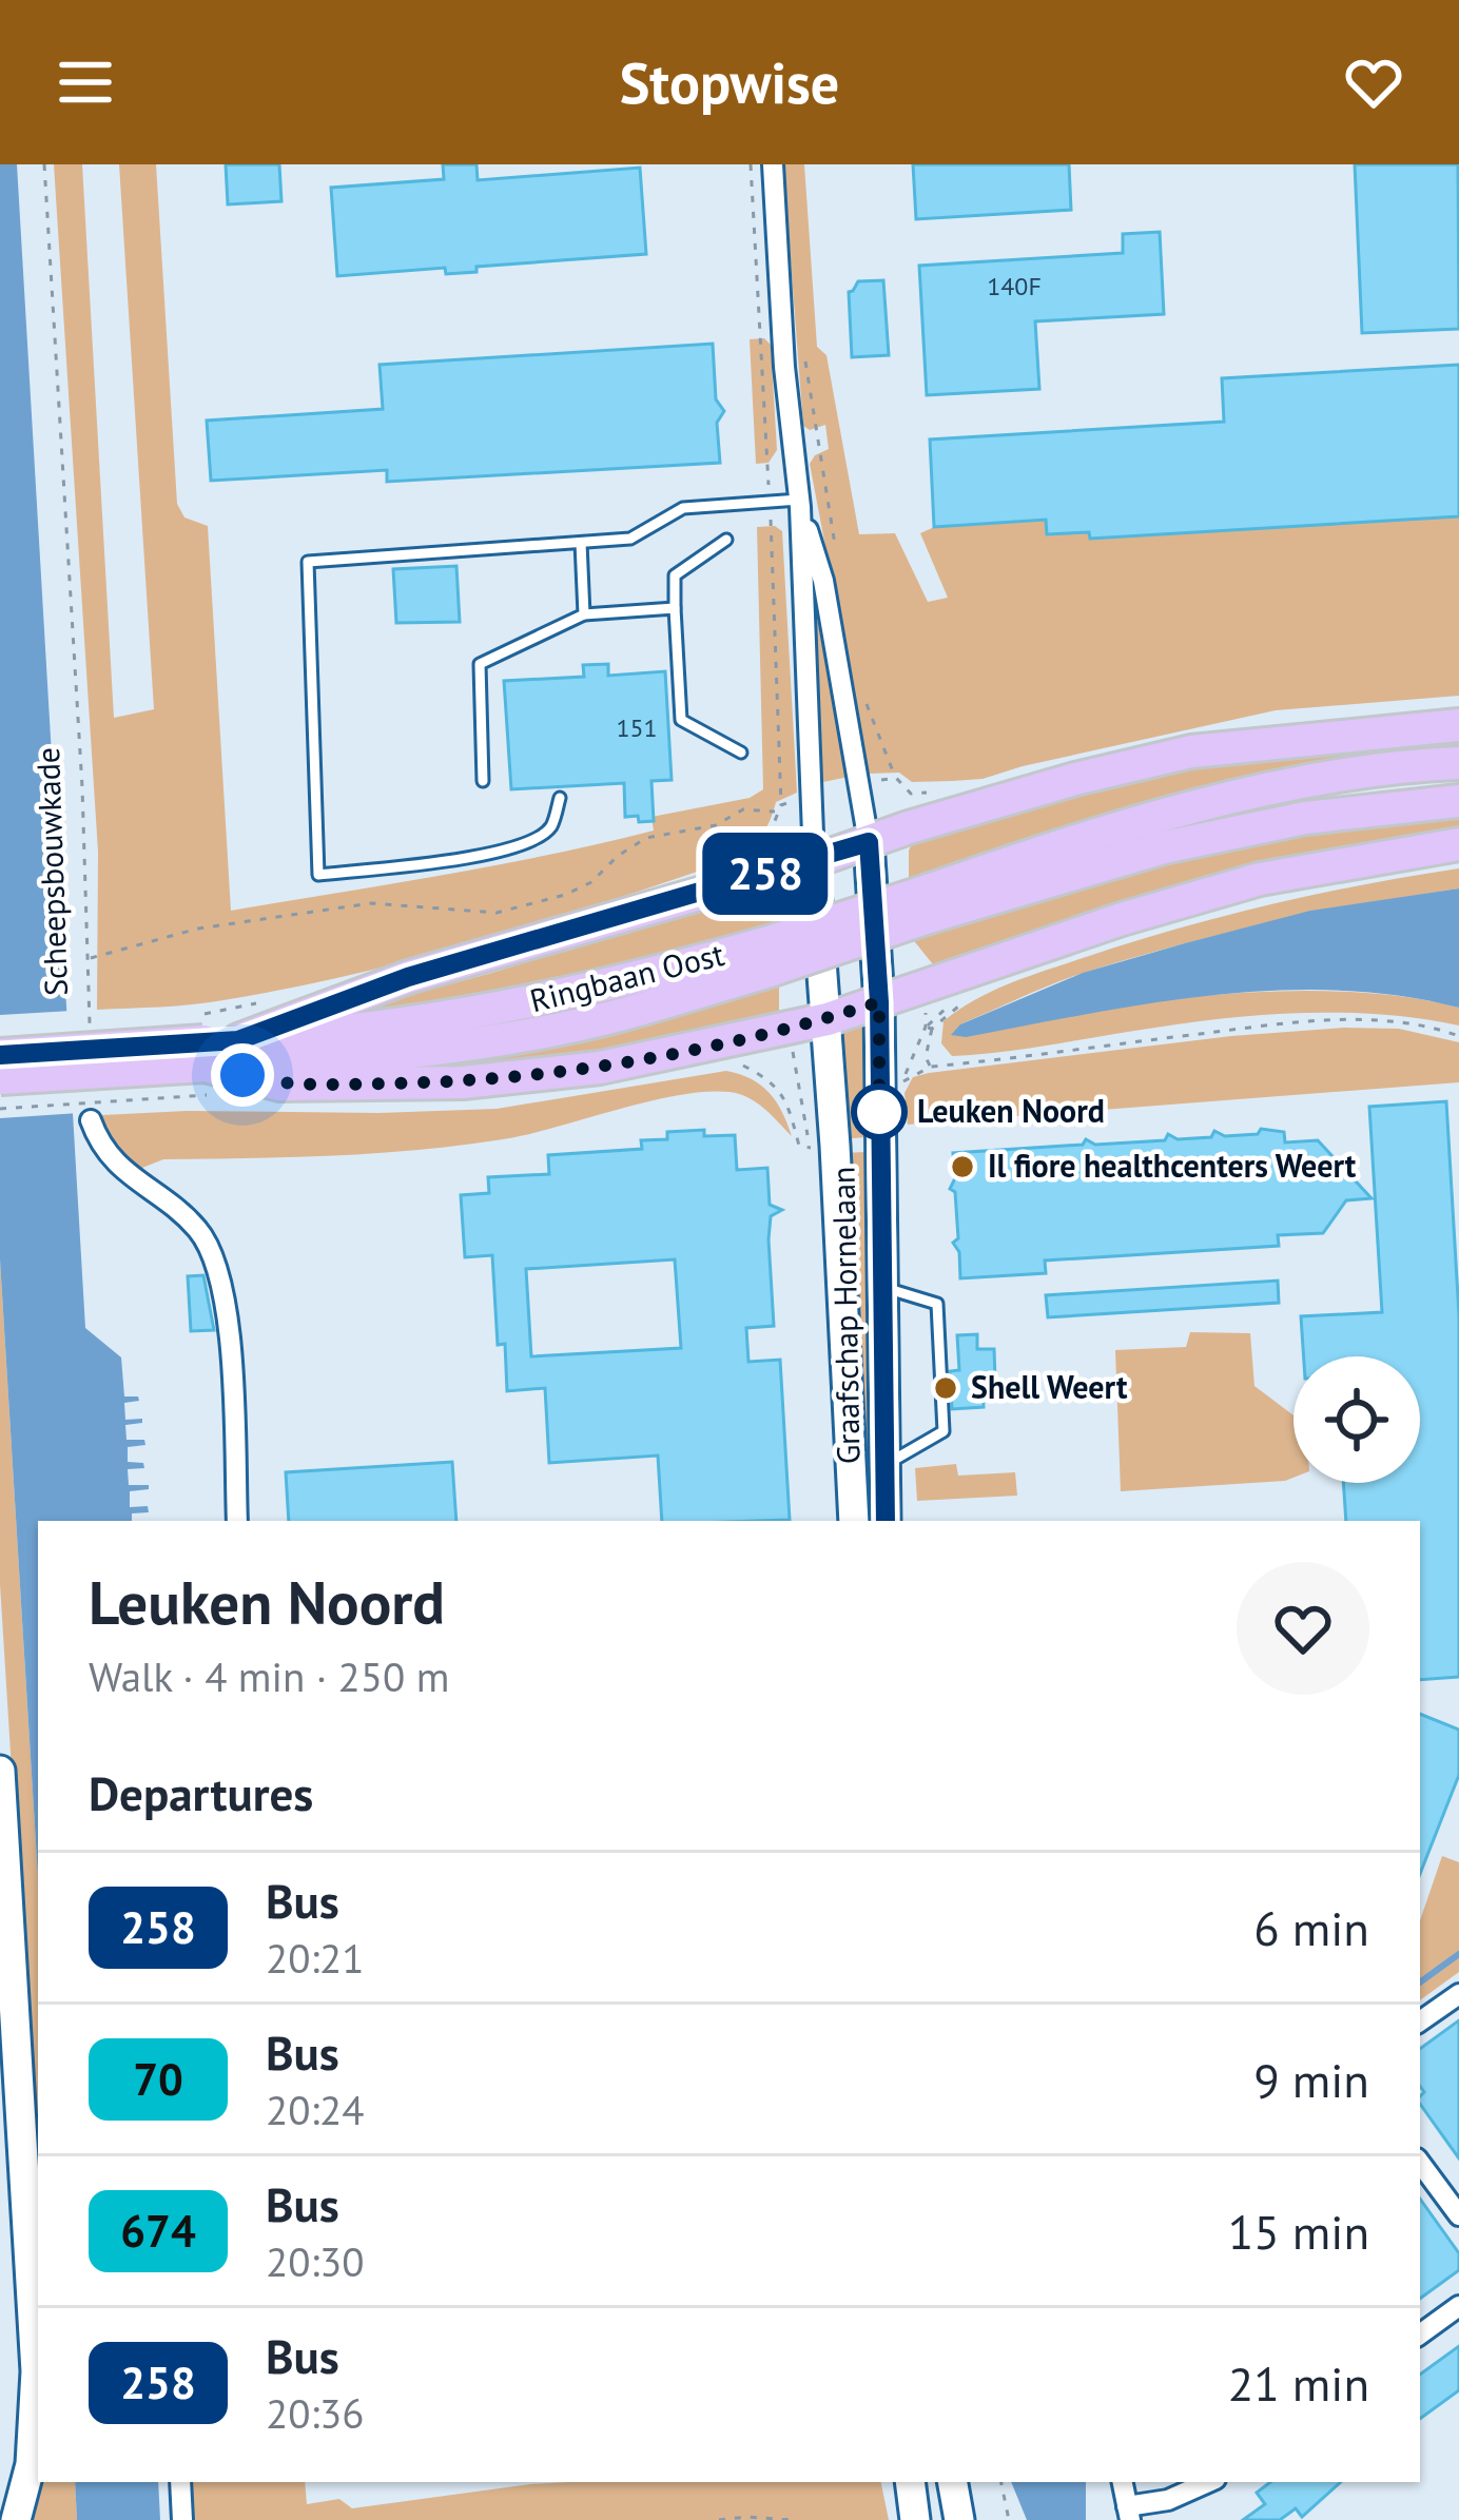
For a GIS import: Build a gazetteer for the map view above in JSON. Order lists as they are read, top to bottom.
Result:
{
  "streets": {
    "main road": ["Ringbaan Oost"],
    "street": ["Graafschap Hornelaan"],
    "path": ["Scheepsbouwkade"]
  },
  "places": ["Leuken Noord", "Il fiore healthcenters Weert", "Shell Weert"],
  "lines": ["bus line 258"],
  "house_numbers": ["140F", "151"],
  "page": {
    "header": "Stopwise",
    "on_map": "258",
    "heading": [
      ["Leuken Noord", "Walk · 4 min · 250 m"],
      "Departures"
    ],
    "list": [
      {
        "mark": "258",
        "name": "Bus",
        "note": "20:21",
        "value": "6 min"
      },
      {
        "mark": "70",
        "name": "Bus",
        "note": "20:24",
        "value": "9 min"
      },
      {
        "mark": "674",
        "name": "Bus",
        "note": "20:30",
        "value": "15 min"
      },
      {
        "mark": "258",
        "name": "Bus",
        "note": "20:36",
        "value": "21 min"
      }
    ]
  }
}
